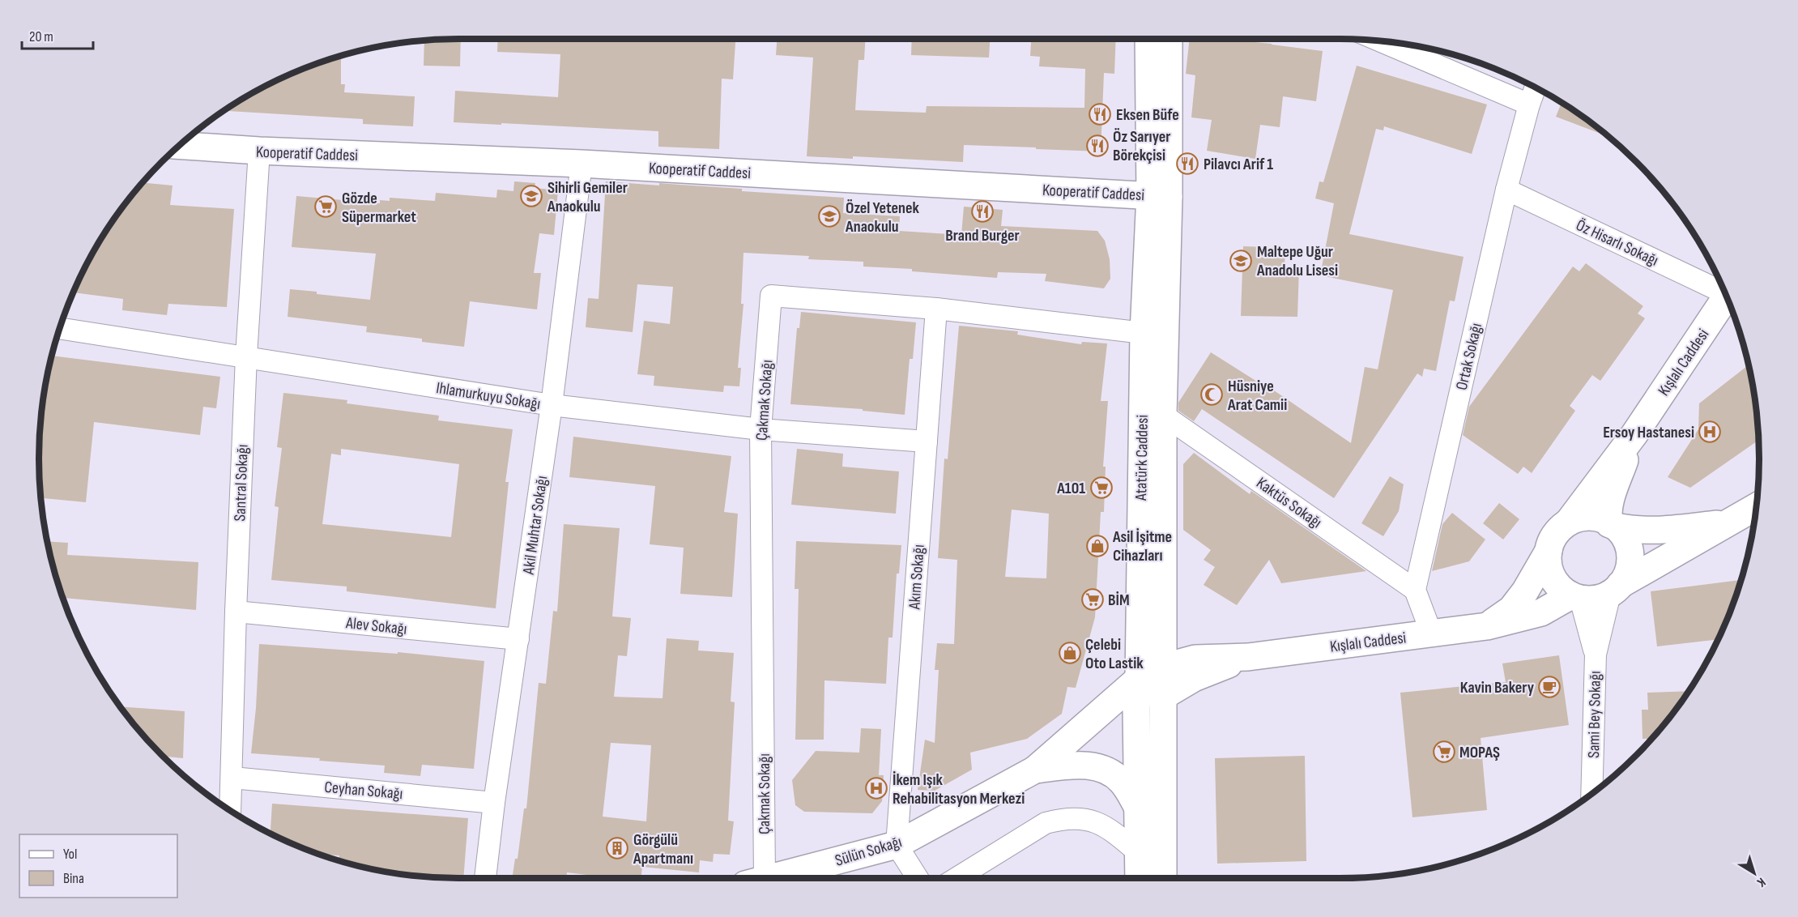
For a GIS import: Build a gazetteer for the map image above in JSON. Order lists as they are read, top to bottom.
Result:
{
  "streets": {
    "street": [
      "Kooperatif Caddesi",
      "Öz Hisarlı Sokağı",
      "Ortak Sokağı",
      "Kışlalı Caddesi",
      "Ihlamurkuyu Sokağı",
      "Çakmak Sokağı",
      "Atatürk Caddesi",
      "Santral Sokağı",
      "Kaktüs Sokağı",
      "Akil Muhtar Sokağı",
      "Akım Sokağı",
      "Alev Sokağı",
      "Sami Bey Sokağı",
      "Ceyhan Sokağı",
      "Sülün Sokağı"
    ]
  },
  "crossings": [
    ["Kooperatif Caddesi", "Atatürk Caddesi"],
    ["Kooperatif Caddesi", "Santral Sokağı"],
    ["Kooperatif Caddesi", "Akil Muhtar Sokağı"],
    ["Öz Hisarlı Sokağı", "Ortak Sokağı"],
    ["Ortak Sokağı", "Kaktüs Sokağı"],
    ["Kışlalı Caddesi", "Atatürk Caddesi"],
    ["Kışlalı Caddesi", "Sülün Sokağı"],
    ["Ihlamurkuyu Sokağı", "Çakmak Sokağı"],
    ["Ihlamurkuyu Sokağı", "Santral Sokağı"],
    ["Ihlamurkuyu Sokağı", "Akil Muhtar Sokağı"],
    ["Ihlamurkuyu Sokağı", "Akım Sokağı"],
    ["Çakmak Sokağı", "Atatürk Caddesi"],
    ["Çakmak Sokağı", "Akım Sokağı"],
    ["Atatürk Caddesi", "Kaktüs Sokağı"],
    ["Santral Sokağı", "Alev Sokağı"],
    ["Santral Sokağı", "Ceyhan Sokağı"],
    ["Akil Muhtar Sokağı", "Alev Sokağı"],
    ["Akil Muhtar Sokağı", "Ceyhan Sokağı"],
    ["Akım Sokağı", "Sülün Sokağı"]
  ],
  "places": {
    "restaurant": [
      "Eksen Büfe",
      "Öz Sarıyer Börekçisi",
      "Pilavcı Arif 1",
      "Brand Burger"
    ],
    "school or university": ["Sihirli Gemiler Anaokulu", "Özel Yetenek Anaokulu", "Maltepe Uğur Anadolu Lisesi"],
    "supermarket": [
      "Gözde Süpermarket",
      "A101",
      "BİM",
      "MOPAŞ"
    ],
    "mosque": ["Hüsniye Arat Camii"],
    "hospital": ["Ersoy Hastanesi", "İkem Işık Rehabilitasyon Merkezi"],
    "shop": ["Asil İşitme Cihazları", "Çelebi Oto Lastik"],
    "cafe": ["Kavin Bakery"],
    "building": ["Görgülü Apartmanı"]
  },
  "legend": ["Yol", "Bina"],
  "scale_bar": "20 m",
  "north": "bottom right"
}
